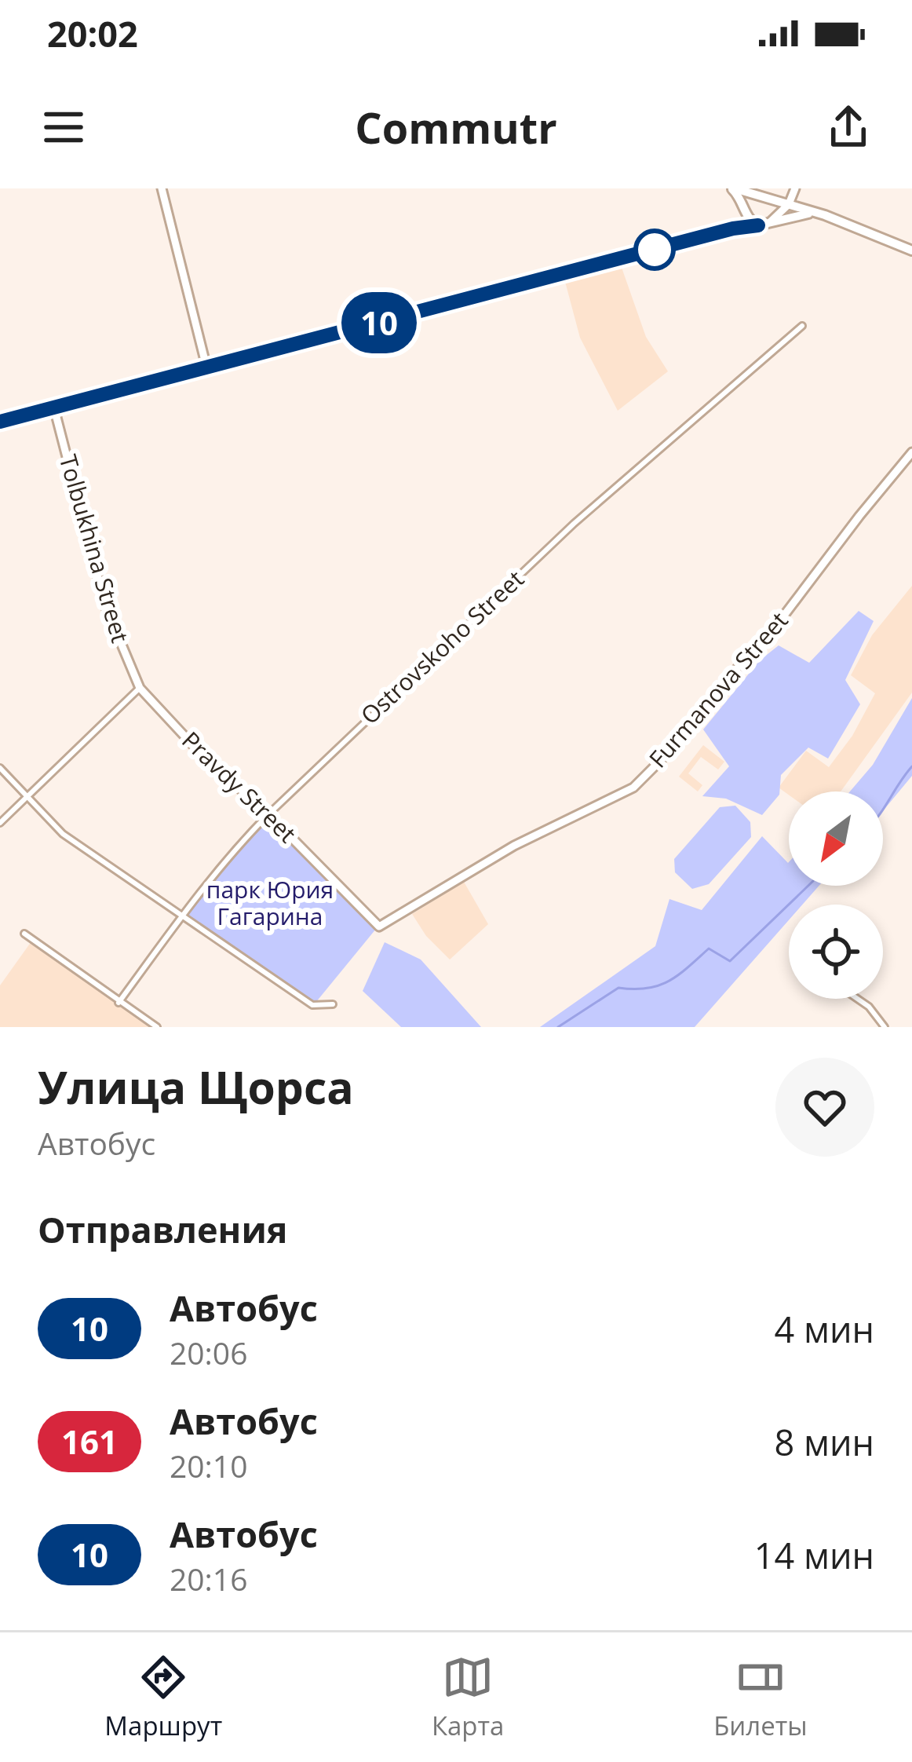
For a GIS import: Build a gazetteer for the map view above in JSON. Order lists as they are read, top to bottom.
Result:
{
  "streets": {
    "main road": ["Tolbukhina Street", "Furmanova Street", "Pravdy Street"],
    "street": ["Ostrovskoho Street"]
  },
  "crossings": [
    ["Tolbukhina Street", "Pravdy Street"],
    ["Ostrovskoho Street", "Pravdy Street"],
    ["Furmanova Street", "Pravdy Street"]
  ],
  "parks": ["парк Юрия Гагарина"],
  "lines": ["bus line 10"],
  "north": "bottom left",
  "page": {
    "status": "20:02",
    "header": "Commutr",
    "on_map": "10",
    "heading": [
      ["Улица Щорса", "Автобус"],
      "Отправления"
    ],
    "list": [
      {
        "mark": "10",
        "name": "Автобус",
        "note": "20:06",
        "value": "4 мин"
      },
      {
        "mark": "161",
        "name": "Автобус",
        "note": "20:10",
        "value": "8 мин"
      },
      {
        "mark": "10",
        "name": "Автобус",
        "note": "20:16",
        "value": "14 мин"
      }
    ],
    "tabs": ["Маршрут", "Карта", "Билеты"]
  }
}
